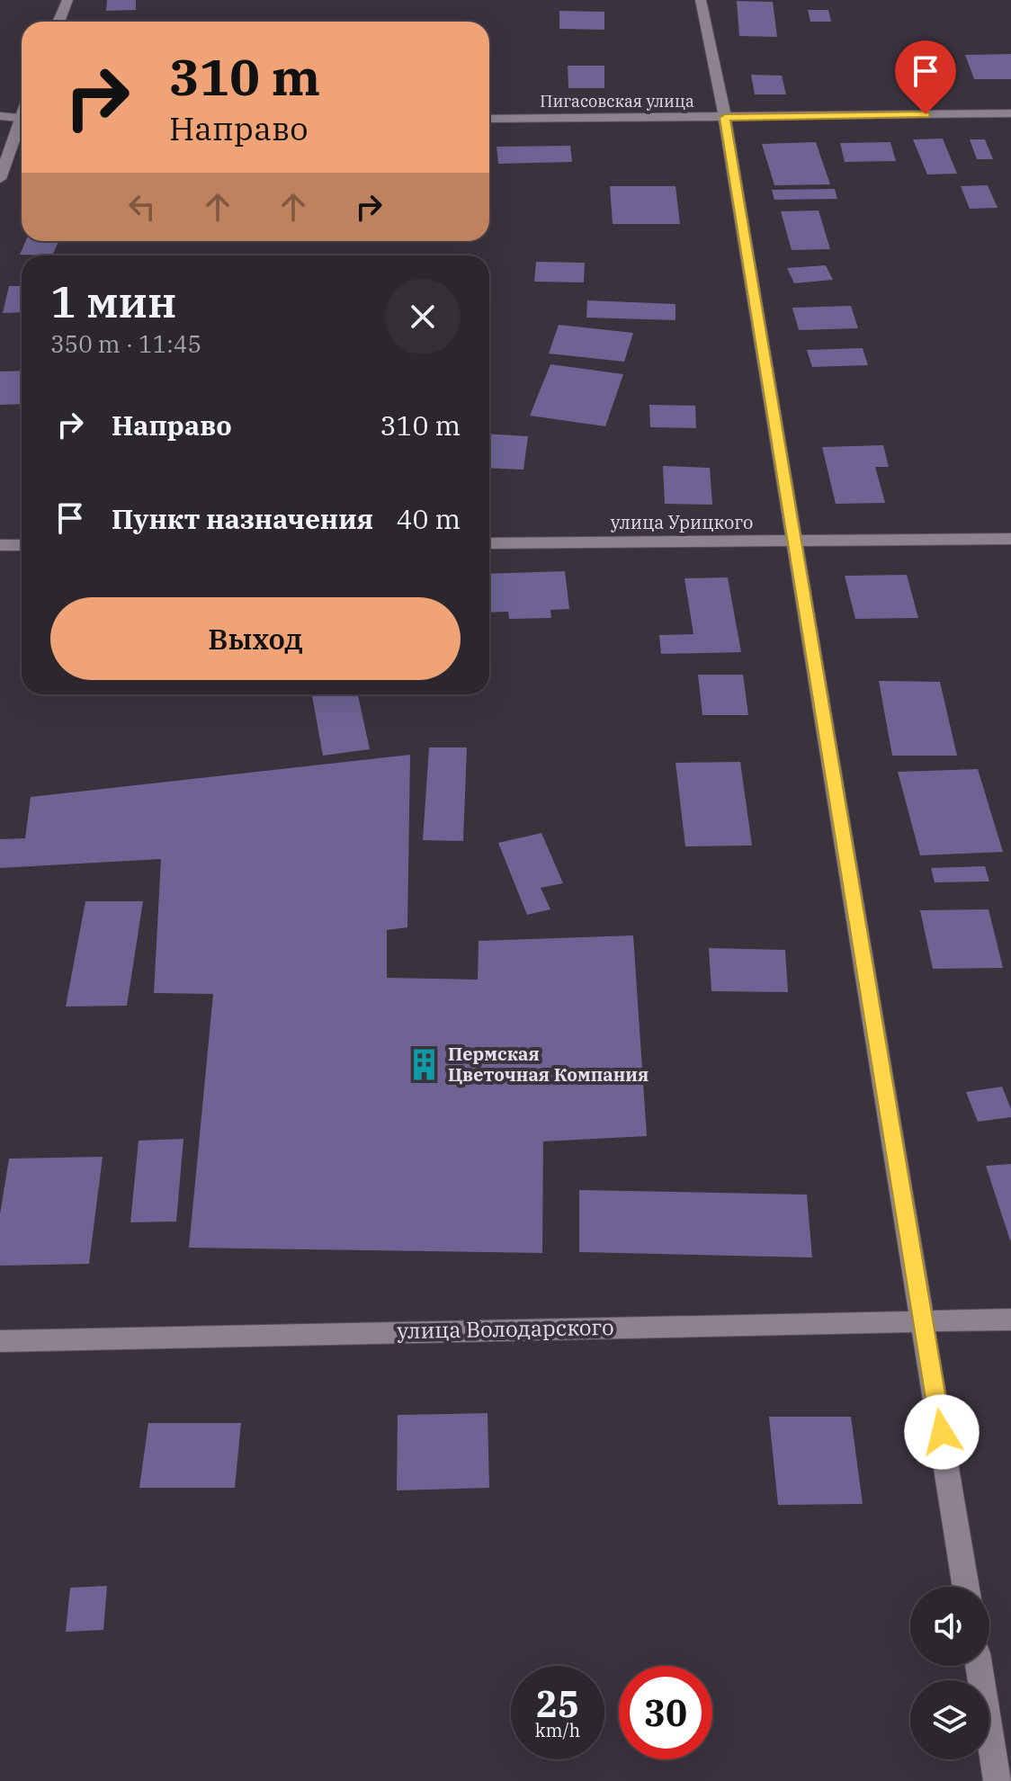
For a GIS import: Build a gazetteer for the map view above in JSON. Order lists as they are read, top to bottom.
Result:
{
  "streets": {
    "street": ["Пигасовская улица", "улица Урицкого", "улица Володарского"]
  },
  "places": {
    "building": ["Пермская Цветочная Компания"]
  },
  "page": {
    "turn": ["310 m", "Направо"],
    "heading": ["1 мин", "350 m · 11:45"],
    "list": [
      {
        "name": "Направо",
        "value": "310 m"
      },
      {
        "name": "Пункт назначения",
        "value": "40 m"
      }
    ],
    "buttons": "Выход",
    "speed": "25 km/h",
    "limit": "30"
  }
}
